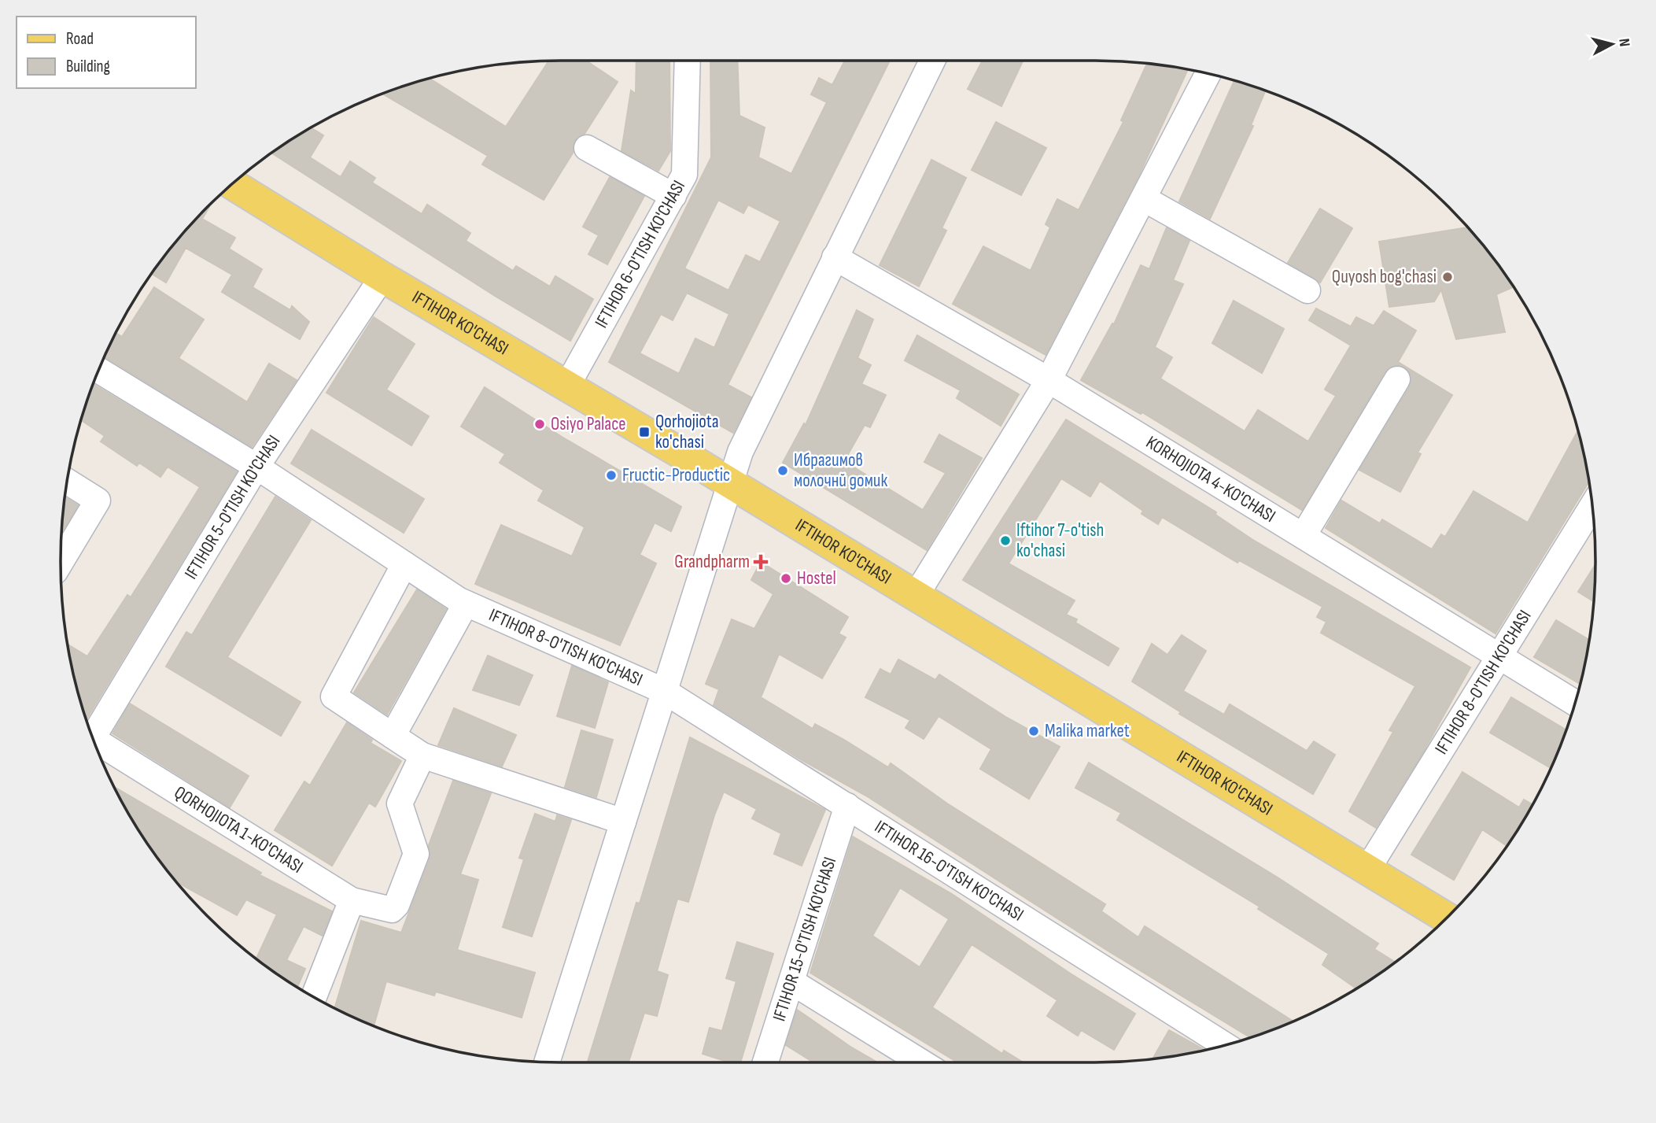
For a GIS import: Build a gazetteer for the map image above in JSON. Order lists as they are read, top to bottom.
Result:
{
  "streets": {
    "main road": ["IFTIHOR KO'CHASI"],
    "street": [
      "IFTIHOR 6-O'TISH KO'CHASI",
      "KORHOJIOTA 4-KO'CHASI",
      "IFTIHOR 5-O'TISH KO'CHASI",
      "IFTIHOR 8-O'TISH KO'CHASI",
      "QORHOJIOTA 1-KO'CHASI",
      "IFTIHOR 16-O'TISH KO'CHASI",
      "IFTIHOR 15-O'TISH KO'CHASI"
    ]
  },
  "crossings": [
    ["IFTIHOR 6-O'TISH KO'CHASI", "IFTIHOR KO'CHASI"],
    ["IFTIHOR KO'CHASI", "IFTIHOR 5-O'TISH KO'CHASI"],
    ["IFTIHOR KO'CHASI", "IFTIHOR 8-O'TISH KO'CHASI"],
    ["KORHOJIOTA 4-KO'CHASI", "IFTIHOR 8-O'TISH KO'CHASI"],
    ["IFTIHOR 5-O'TISH KO'CHASI", "IFTIHOR 8-O'TISH KO'CHASI"],
    ["IFTIHOR 8-O'TISH KO'CHASI", "IFTIHOR 16-O'TISH KO'CHASI"],
    ["IFTIHOR 16-O'TISH KO'CHASI", "IFTIHOR 15-O'TISH KO'CHASI"]
  ],
  "places": {
    "other": [
      "Quyosh bog'chasi",
      "Osiyo Palace",
      "Ибрагимов молочнй домик",
      "Fructic-Productic",
      "Iftihor 7-o'tish ko'chasi",
      "Hostel",
      "Malika market"
    ],
    "transit": ["Qorhojiota ko'chasi"],
    "health": ["Grandpharm"]
  },
  "legend": ["Road", "Building"],
  "north": "right"
}
